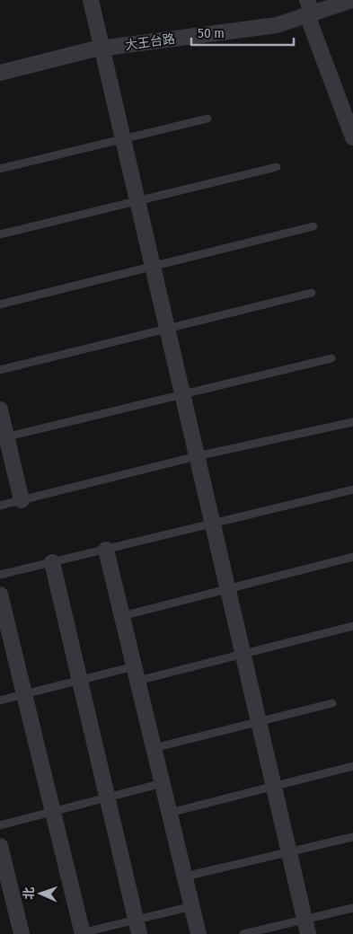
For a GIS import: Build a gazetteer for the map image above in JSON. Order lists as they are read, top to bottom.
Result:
{
  "streets": {
    "street": ["大王台路"]
  },
  "scale_bar": "50 m",
  "north": "left"
}
